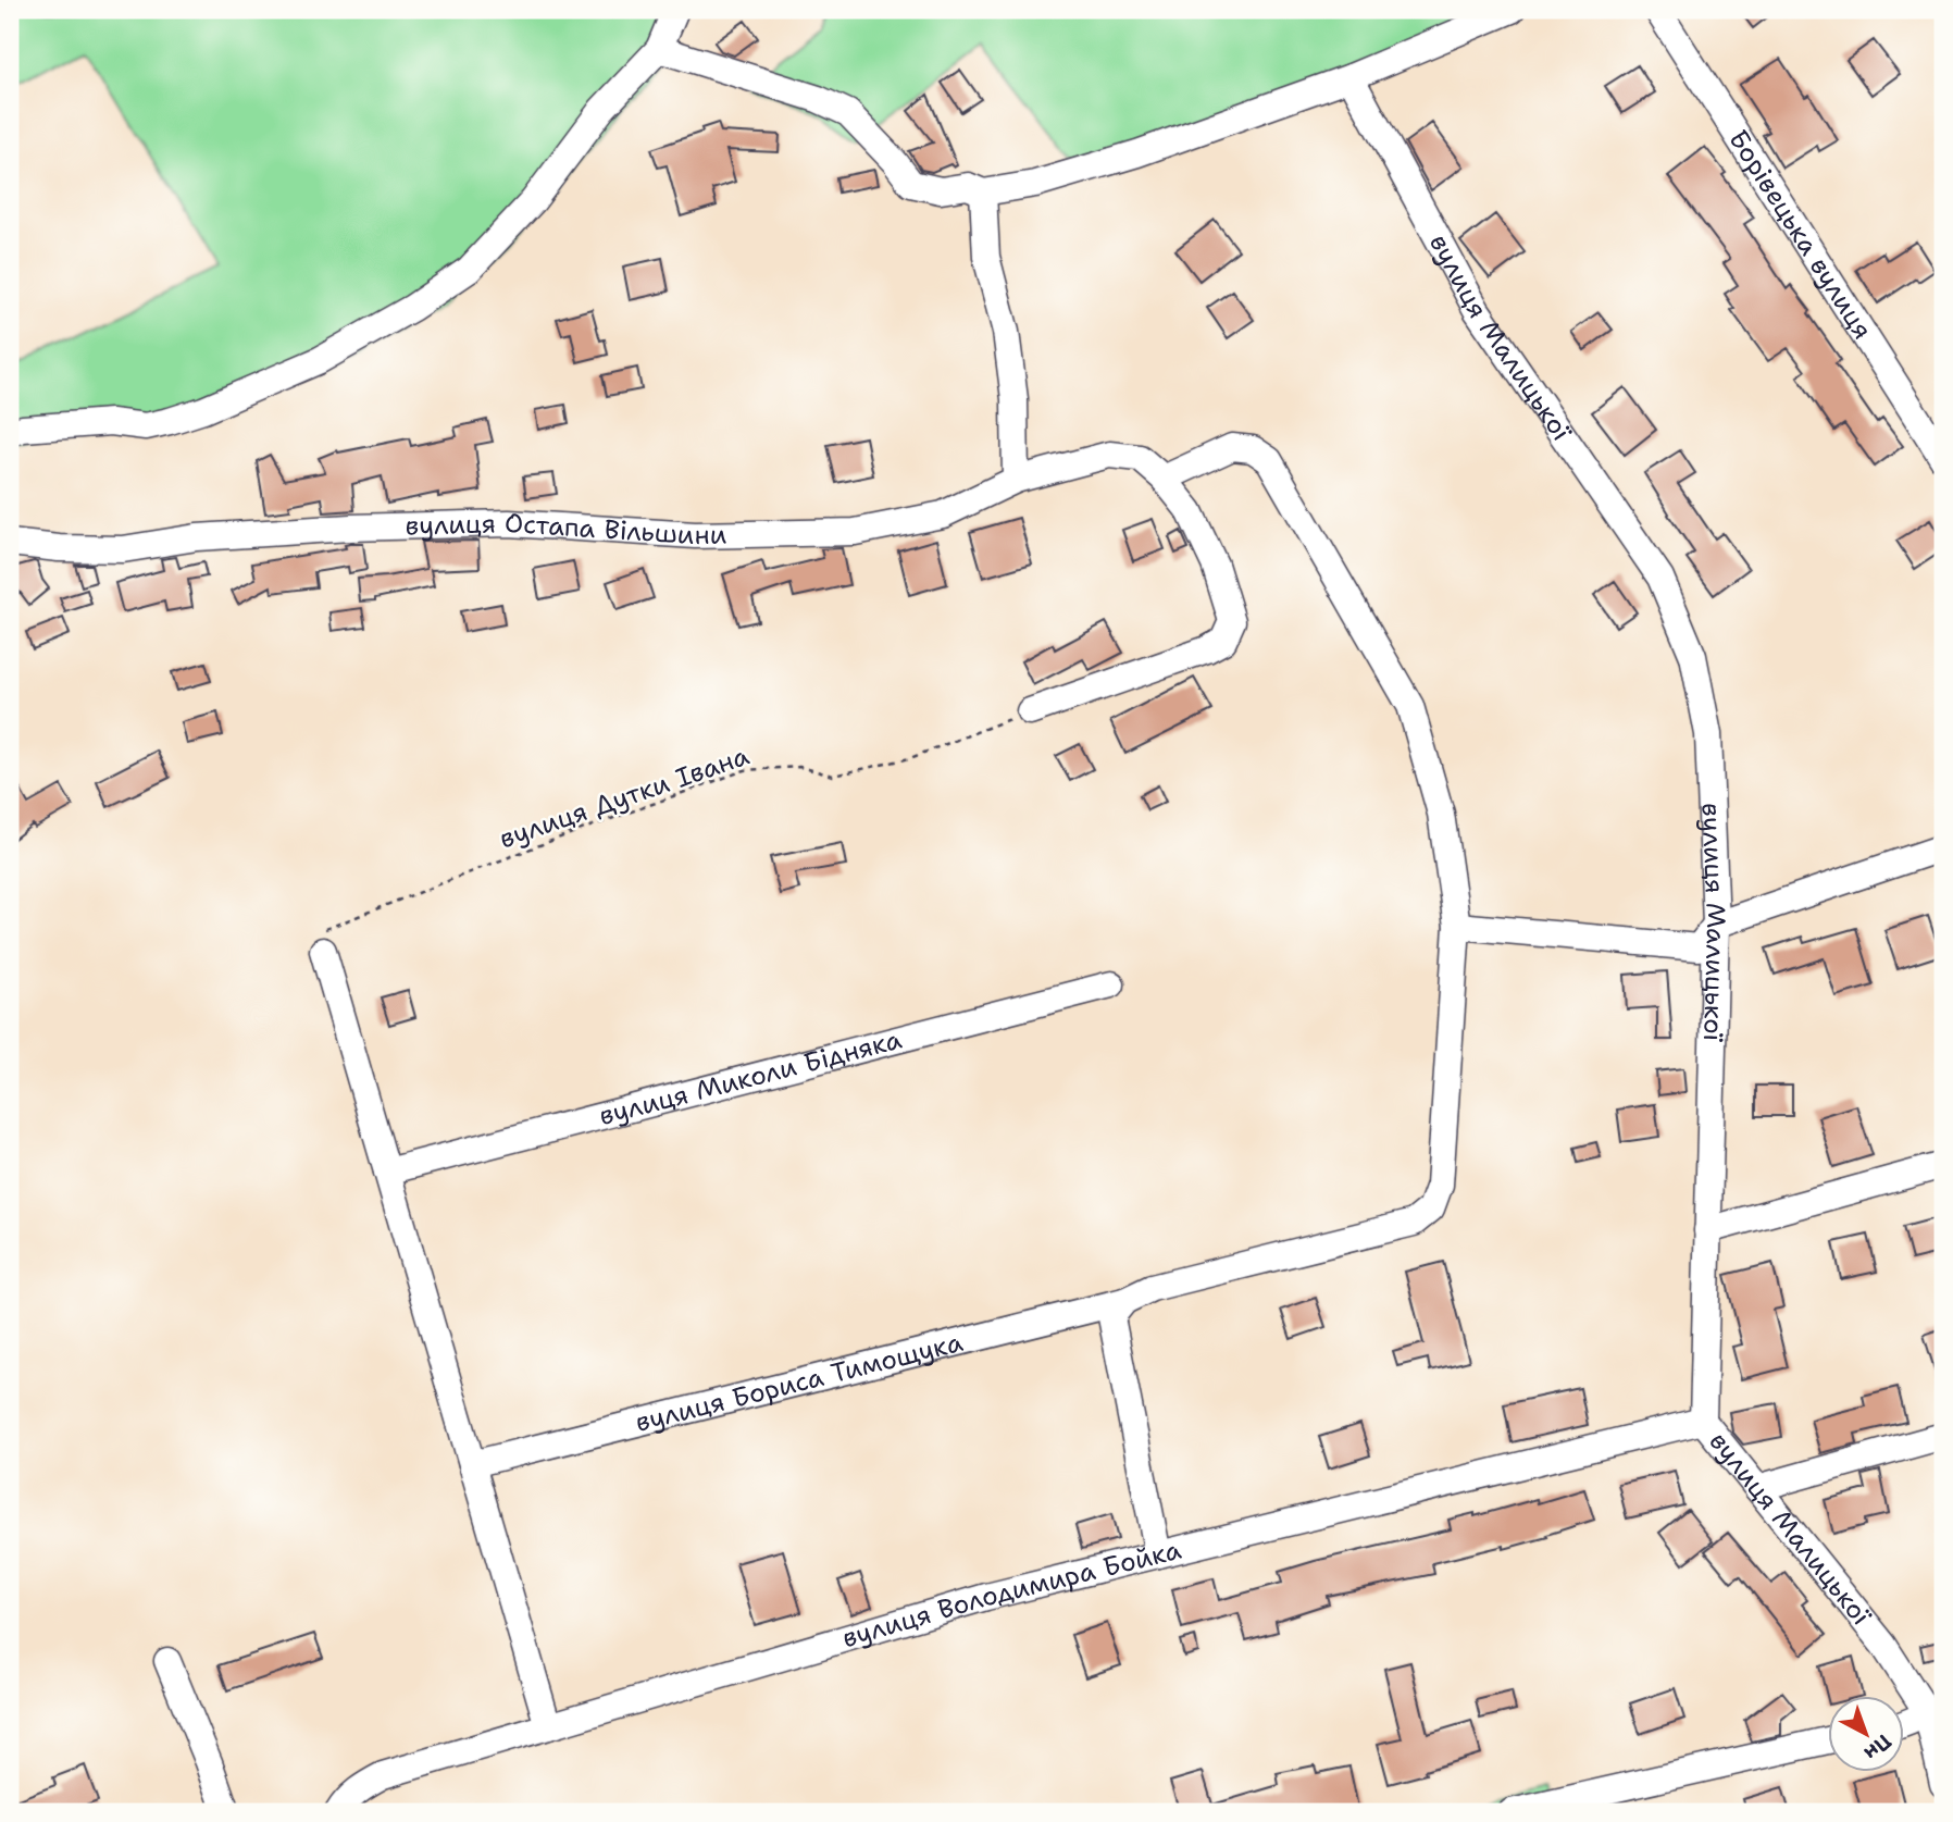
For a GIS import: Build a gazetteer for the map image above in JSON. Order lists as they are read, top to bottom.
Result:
{
  "streets": {
    "street": [
      "Борівецька вулиця",
      "вулиця Малицької",
      "вулиця Остапа Вільшини",
      "вулиця Миколи Бідняка",
      "вулиця Бориса Тимощука",
      "вулиця Володимира Бойка"
    ],
    "path": ["вулиця Дутки Івана"]
  },
  "crossings": [
    ["вулиця Малицької", "вулиця Володимира Бойка"],
    ["вулиця Остапа Вільшини", "вулиця Бориса Тимощука"]
  ],
  "north": "bottom right"
}
